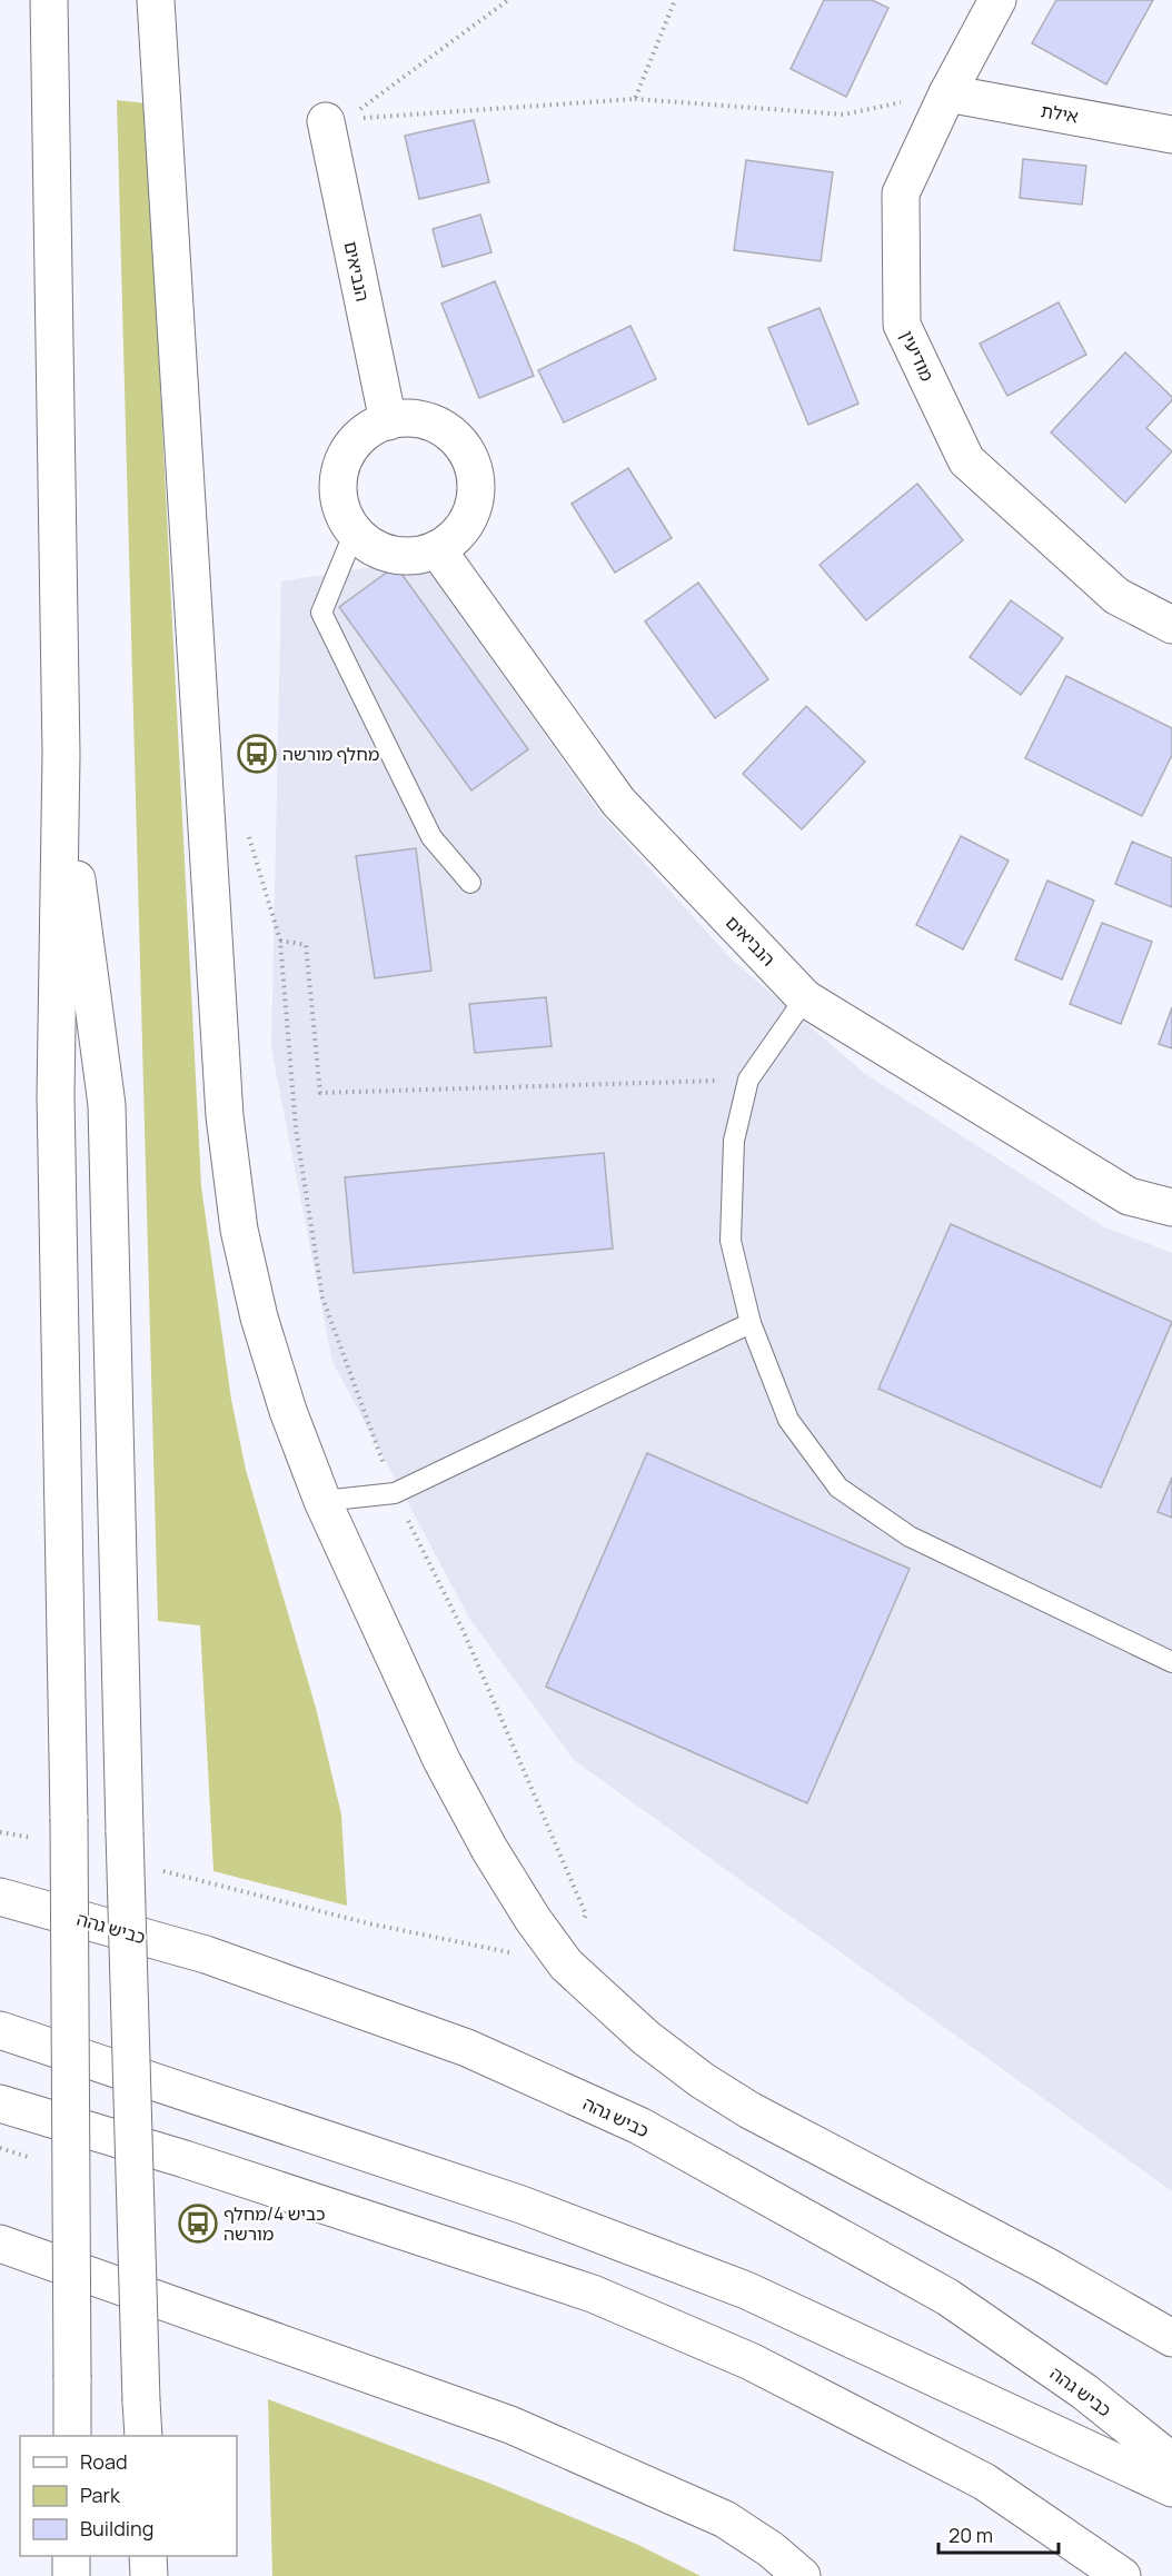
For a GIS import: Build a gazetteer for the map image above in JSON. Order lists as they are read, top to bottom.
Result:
{
  "streets": {
    "main road": [
      "אילת",
      "הנביאים",
      "מודיעין",
      "כביש גהה"
    ]
  },
  "crossings": [
    ["אילת", "מודיעין"]
  ],
  "places": {
    "bus stop": ["מחלף מורשה", "כביש 4/מחלף מורשה"]
  },
  "legend": ["Road", "Park", "Building"],
  "scale_bar": "20 m"
}
